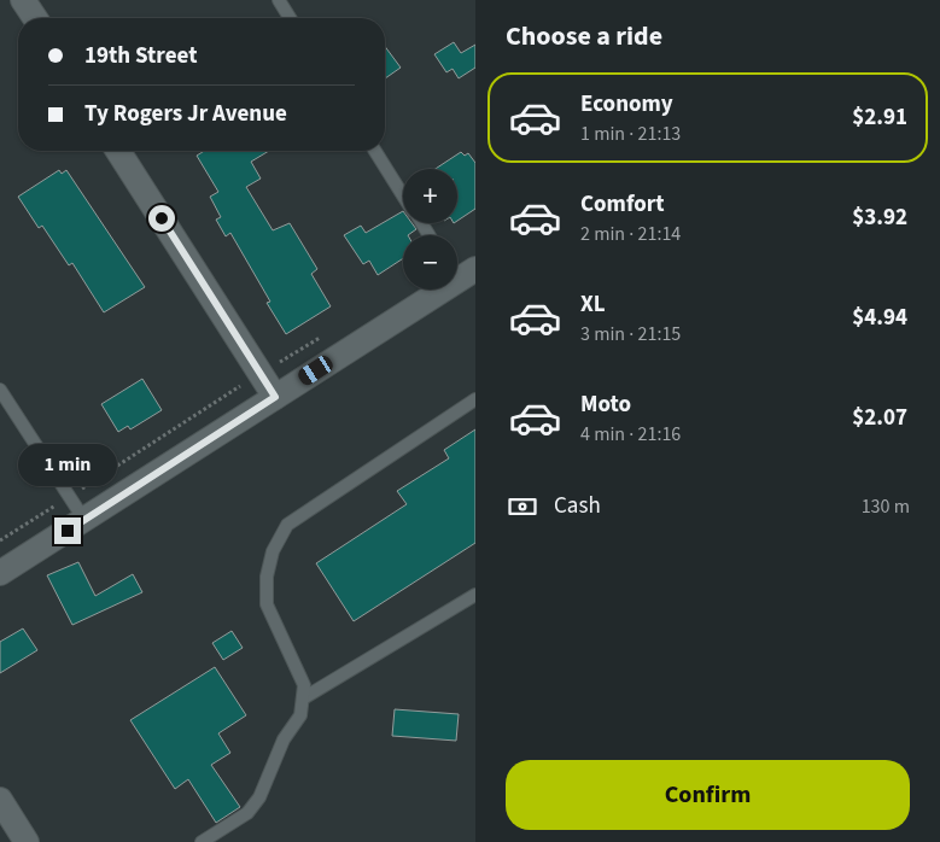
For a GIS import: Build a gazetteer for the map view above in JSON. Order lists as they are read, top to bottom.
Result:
{
  "page": {
    "heading": "Choose a ride",
    "banner": ["19th Street", "Ty Rogers Jr Avenue"],
    "list": [
      {
        "name": "Economy",
        "note": "1 min · 21:13",
        "value": "$2.91"
      },
      {
        "name": "Comfort",
        "note": "2 min · 21:14",
        "value": "$3.92"
      },
      {
        "name": "XL",
        "note": "3 min · 21:15",
        "value": "$4.94"
      },
      {
        "name": "Moto",
        "note": "4 min · 21:16",
        "value": "$2.07"
      }
    ],
    "map_buttons": ["+", "−"],
    "bubble": "1 min",
    "pay": ["Cash", "130 m"],
    "buttons": "Confirm"
  }
}
